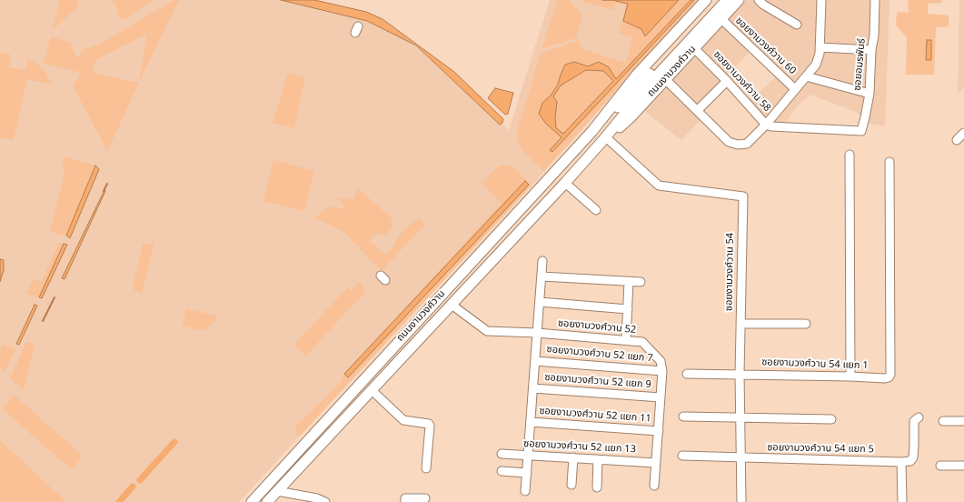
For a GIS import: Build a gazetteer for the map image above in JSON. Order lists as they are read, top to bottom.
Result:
{
  "streets": {
    "main road": ["ถนนงามวงศ์วาน"],
    "street": [
      "ซอยงามวงศ์วาน 60",
      "ซอยอมรพันธ์",
      "ซอยงามวงศ์วาน 58",
      "ซอยงามวงศ์วาน 54",
      "ซอยงามวงศ์วาน 52",
      "ซอยงามวงศ์วาน 52 แยก 7",
      "ซอยงามวงศ์วาน 54 แยก 1",
      "ซอยงามวงศ์วาน 52 แยก 9",
      "ซอยงามวงศ์วาน 52 แยก 11",
      "ซอยงามวงศ์วาน 52 แยก 13",
      "ซอยงามวงศ์วาน 54 แยก 5"
    ]
  },
  "crossings": [
    ["ซอยงามวงศ์วาน 60", "ถนนงามวงศ์วาน"],
    ["ซอยอมรพันธ์", "ซอยงามวงศ์วาน 58"],
    ["ถนนงามวงศ์วาน", "ซอยงามวงศ์วาน 58"],
    ["ถนนงามวงศ์วาน", "ซอยงามวงศ์วาน 54"],
    ["ถนนงามวงศ์วาน", "ซอยงามวงศ์วาน 52"],
    ["ซอยงามวงศ์วาน 54", "ซอยงามวงศ์วาน 54 แยก 1"],
    ["ซอยงามวงศ์วาน 54", "ซอยงามวงศ์วาน 54 แยก 5"],
    ["ซอยงามวงศ์วาน 52", "ซอยงามวงศ์วาน 52 แยก 7"],
    ["ซอยงามวงศ์วาน 52", "ซอยงามวงศ์วาน 52 แยก 9"],
    ["ซอยงามวงศ์วาน 52", "ซอยงามวงศ์วาน 52 แยก 11"],
    ["ซอยงามวงศ์วาน 52", "ซอยงามวงศ์วาน 52 แยก 13"]
  ]
}
